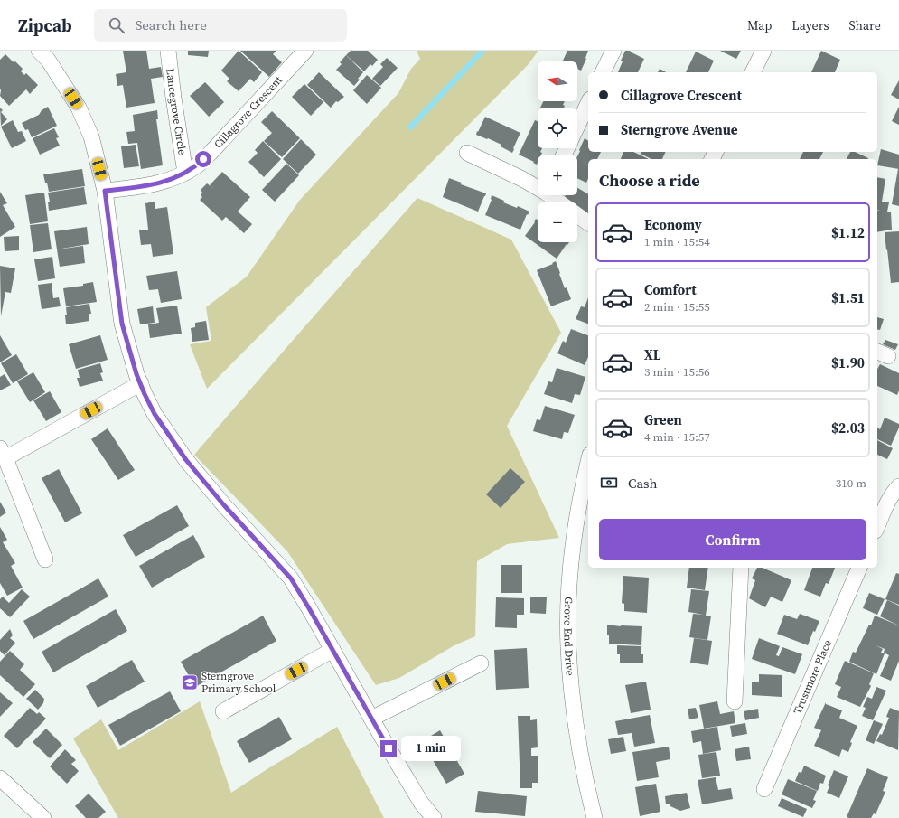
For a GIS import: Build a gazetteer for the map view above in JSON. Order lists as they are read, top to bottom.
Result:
{
  "streets": {
    "street": [
      "Lancegrove Circle",
      "Cillagrove Crescent",
      "Grove End Drive",
      "Trustmore Place"
    ]
  },
  "crossings": [
    ["Lancegrove Circle", "Cillagrove Crescent"]
  ],
  "places": {
    "school or university": ["Sterngrove Primary School"]
  },
  "north": "left",
  "page": {
    "header": "Zipcab",
    "search": "Search here",
    "nav": ["Map", "Layers", "Share"],
    "map_buttons": ["+", "−"],
    "banner": ["Cillagrove Crescent", "Sterngrove Avenue"],
    "heading": "Choose a ride",
    "list": [
      {
        "name": "Economy",
        "note": "1 min · 15:54",
        "value": "$1.12"
      },
      {
        "name": "Comfort",
        "note": "2 min · 15:55",
        "value": "$1.51"
      },
      {
        "name": "XL",
        "note": "3 min · 15:56",
        "value": "$1.90"
      },
      {
        "name": "Green",
        "note": "4 min · 15:57",
        "value": "$2.03"
      }
    ],
    "pay": ["Cash", "310 m"],
    "buttons": "Confirm",
    "bubble": "1 min"
  }
}
